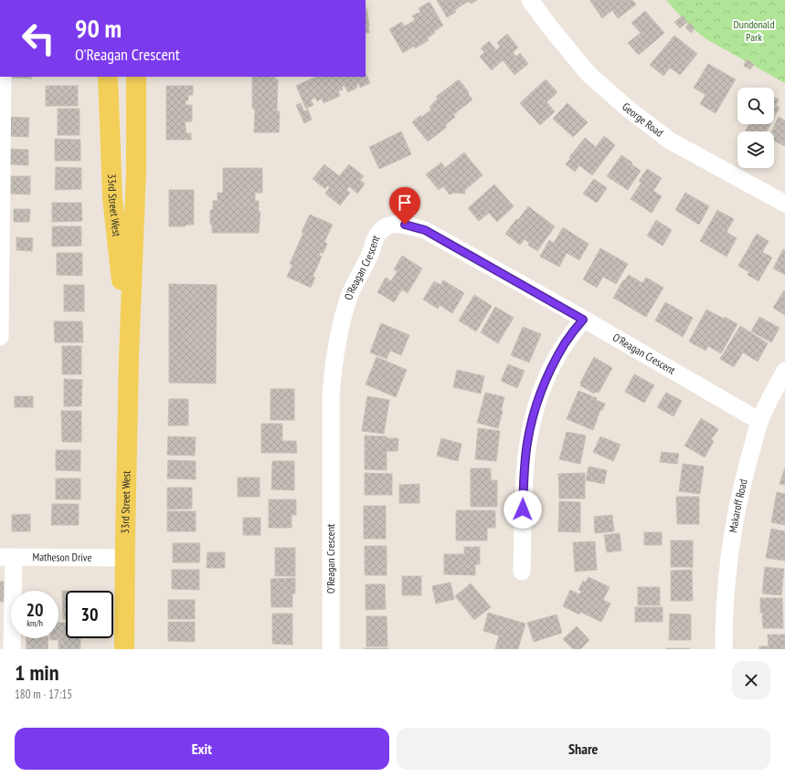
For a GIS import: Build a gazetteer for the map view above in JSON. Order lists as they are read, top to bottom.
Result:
{
  "streets": {
    "main road": ["33rd Street West"],
    "street": [
      "George Road",
      "O'Reagan Crescent",
      "Makaroff Road",
      "Matheson Drive"
    ]
  },
  "crossings": [
    ["33rd Street West", "Matheson Drive"],
    ["O'Reagan Crescent", "Makaroff Road"]
  ],
  "parks": ["Dundonald Park"],
  "page": {
    "turn": ["90 m", "O'Reagan Crescent"],
    "speed": "20 km/h",
    "limit": "30",
    "heading": ["1 min", "180 m · 17:15"],
    "buttons": ["Exit", "Share"]
  }
}
